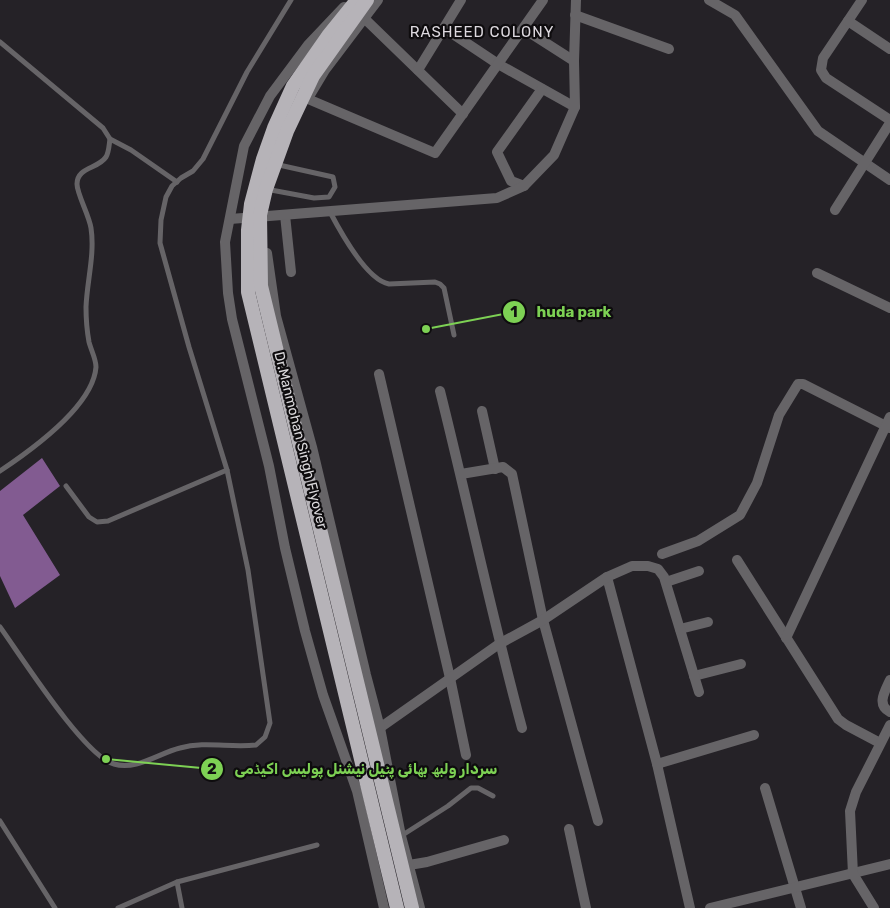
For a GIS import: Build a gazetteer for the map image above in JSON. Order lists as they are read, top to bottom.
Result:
{
  "streets": {
    "highway": ["Dr.Manmohan Singh Flyover"]
  },
  "districts": ["RASHEED COLONY"],
  "places": ["huda park", "سردار ولبھ بھائی پٹیل نیشنل پولیس اکیڈمی"]
}
